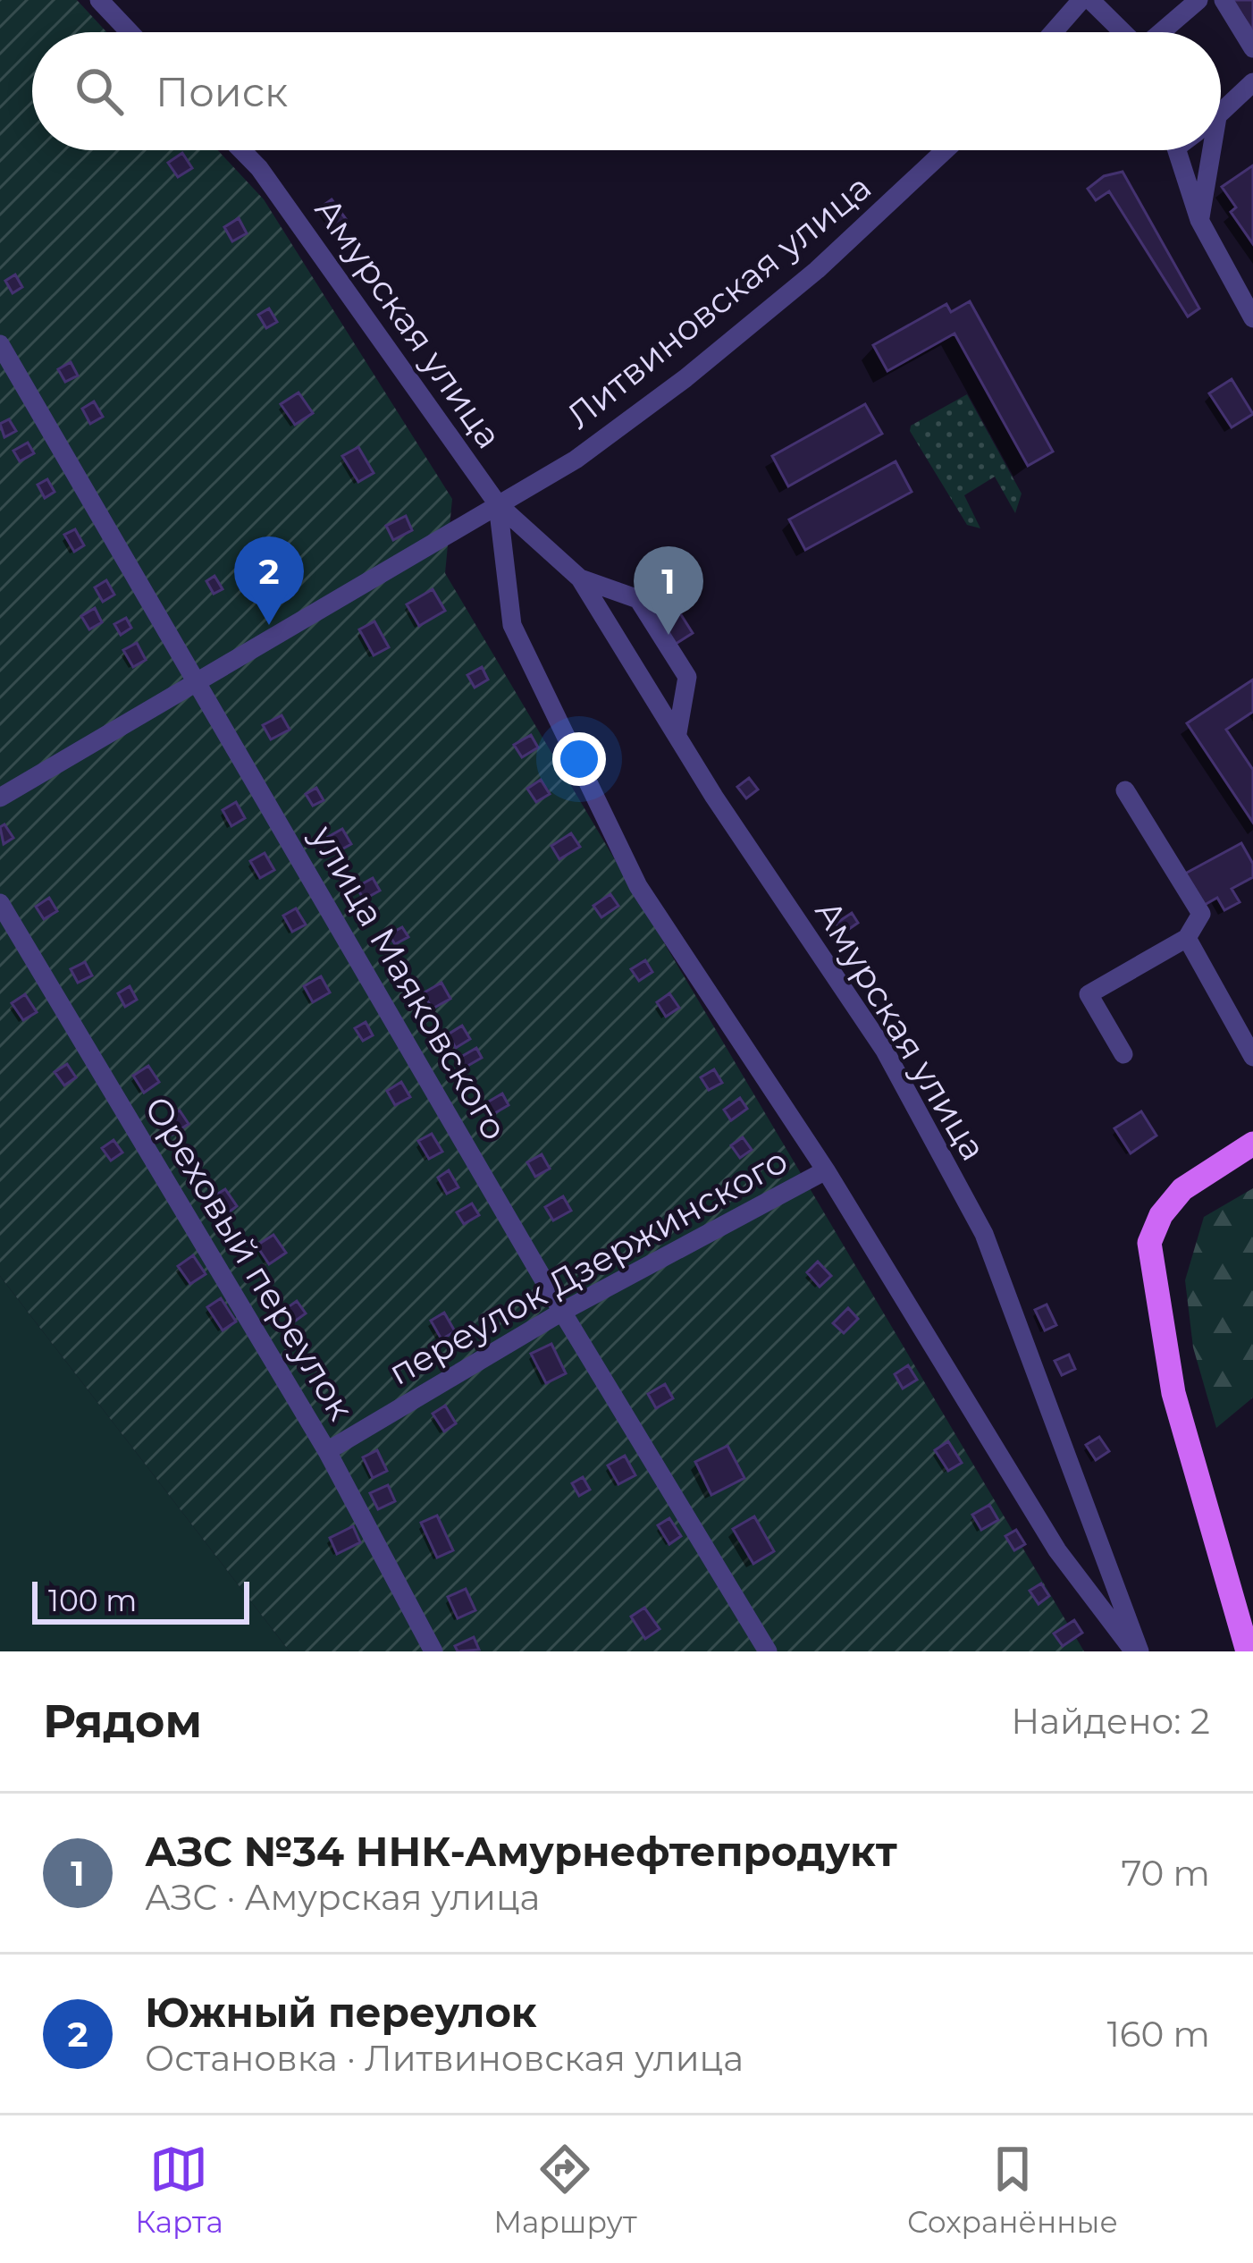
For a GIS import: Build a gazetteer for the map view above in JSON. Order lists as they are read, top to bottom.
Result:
{
  "streets": {
    "street": [
      "Литвиновская улица",
      "Амурская улица",
      "улица Маяковского",
      "Ореховый переулок",
      "переулок Дзержинского"
    ]
  },
  "crossings": [
    ["Литвиновская улица", "Амурская улица"],
    ["Литвиновская улица", "улица Маяковского"],
    ["Амурская улица", "переулок Дзержинского"],
    ["улица Маяковского", "переулок Дзержинского"],
    ["Ореховый переулок", "переулок Дзержинского"]
  ],
  "scale_bar": "100 m",
  "page": {
    "search": "Поиск",
    "pins": ["2", "1"],
    "scale": "100 m",
    "heading": ["Рядом", "Найдено: 2"],
    "list": [
      {
        "mark": "1",
        "name": "АЗС №34 ННК-Амурнефтепродукт",
        "note": "АЗС · Амурская улица",
        "value": "70 m"
      },
      {
        "mark": "2",
        "name": "Южный переулок",
        "note": "Остановка · Литвиновская улица",
        "value": "160 m"
      }
    ],
    "nav": ["Карта", "Маршрут", "Сохранённые"]
  }
}
